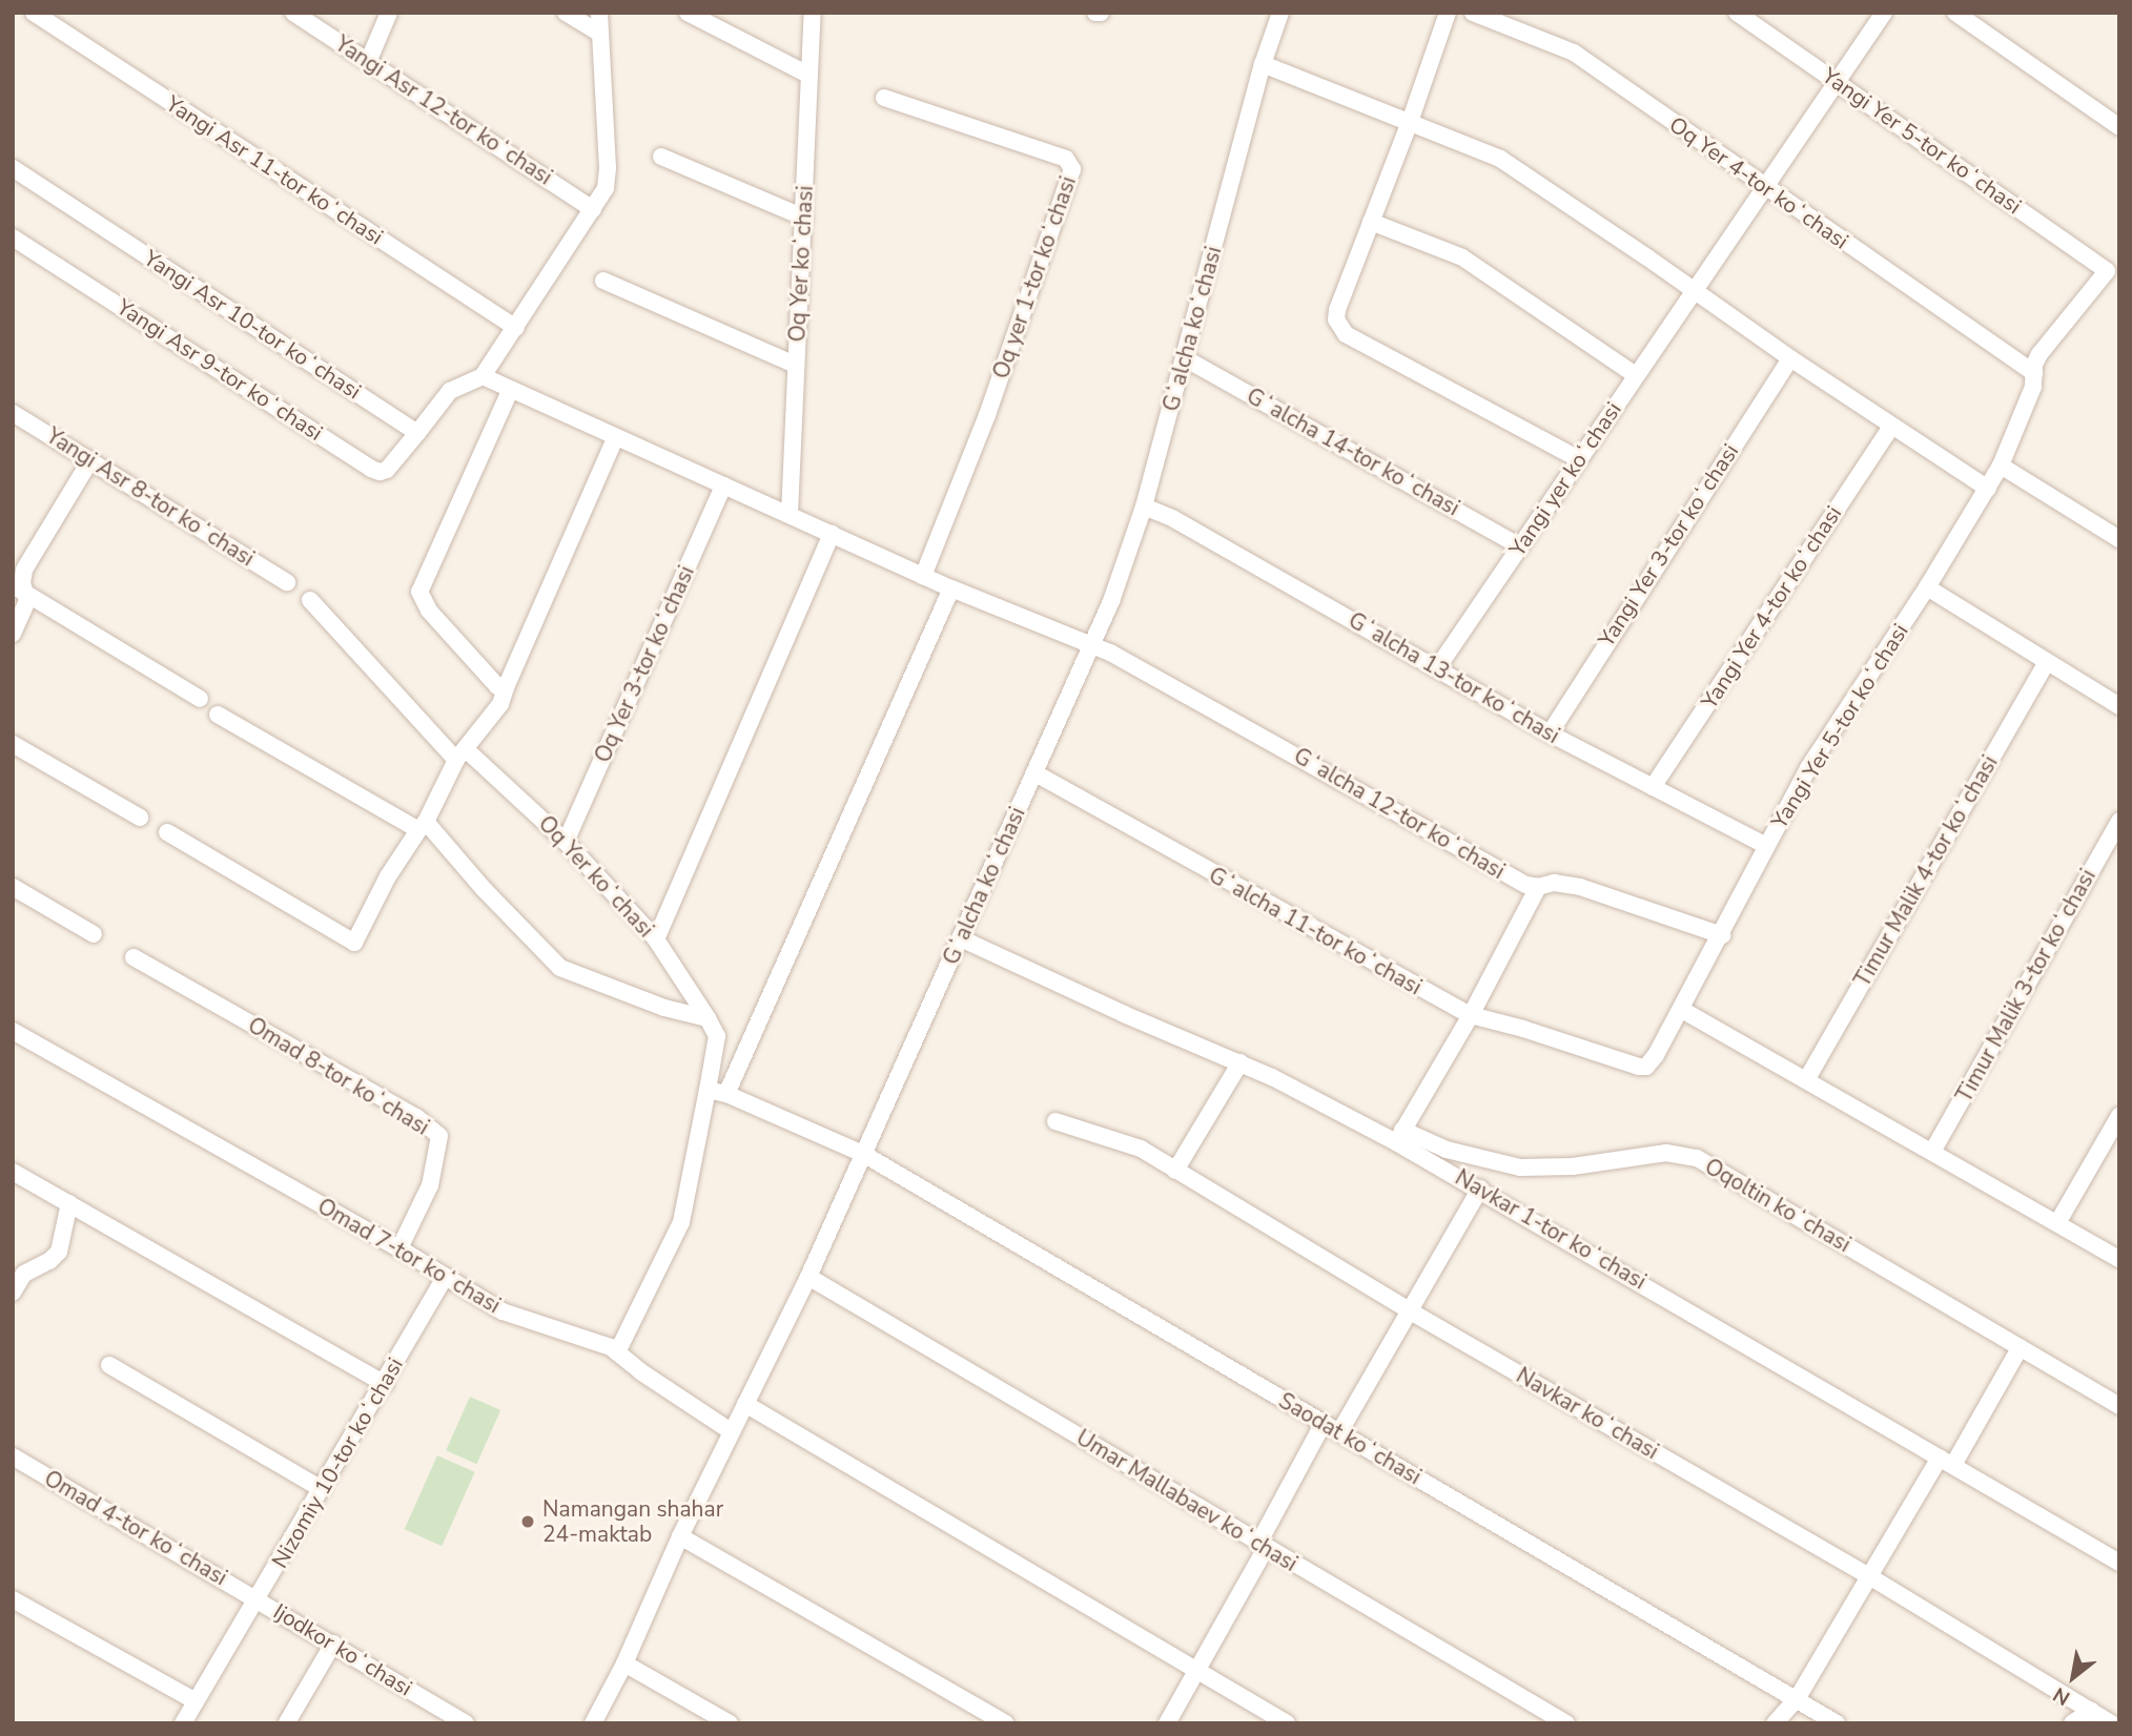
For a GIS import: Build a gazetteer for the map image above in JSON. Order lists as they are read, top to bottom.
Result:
{
  "streets": {
    "street": [
      "Yangi Asr 12-tor koʻchasi",
      "Yangi Yer 5-tor koʻchasi",
      "Yangi Asr 11-tor koʻchasi",
      "Oq Yer 4-tor koʻchasi",
      "Oq Yer koʻchasi",
      "Oq yer 1-tor koʻchasi",
      "Yangi Asr 10-tor koʻchasi",
      "Gʻalcha koʻchasi",
      "Yangi Asr 9-tor koʻchasi",
      "Gʻalcha 14-tor koʻchasi",
      "Yangi yer koʻchasi",
      "Yangi Asr 8-tor koʻchasi",
      "Yangi Yer 3-tor koʻchasi",
      "Yangi Yer 4-tor koʻchasi",
      "Oq Yer 3-tor koʻchasi",
      "Gʻalcha 13-tor koʻchasi",
      "Gʻalcha 12-tor koʻchasi",
      "Timur Malik 4-tor koʻchasi",
      "Gʻalcha 11-tor koʻchasi",
      "Timur Malik 3-tor koʻchasi",
      "Omad 8-tor koʻchasi",
      "Oqoltin koʻchasi",
      "Navkar 1-tor koʻchasi",
      "Omad 7-tor koʻchasi",
      "Navkar koʻchasi",
      "Saodat koʻchasi",
      "Nizomiy 10-tor koʻchasi",
      "Umar Mallabaev koʻchasi",
      "Omad 4-tor koʻchasi",
      "Ijodkor koʻchasi"
    ]
  },
  "crossings": [
    ["Yangi Yer 5-tor koʻchasi", "Oq Yer 4-tor koʻchasi"],
    ["Yangi Yer 5-tor koʻchasi", "Yangi yer koʻchasi"],
    ["Yangi Yer 5-tor koʻchasi", "Gʻalcha 13-tor koʻchasi"],
    ["Yangi Yer 5-tor koʻchasi", "Gʻalcha 12-tor koʻchasi"],
    ["Yangi Yer 5-tor koʻchasi", "Gʻalcha 11-tor koʻchasi"],
    ["Oq Yer 4-tor koʻchasi", "Yangi yer koʻchasi"],
    ["Oq Yer koʻchasi", "Oq Yer 3-tor koʻchasi"],
    ["Yangi Asr 10-tor koʻchasi", "Yangi Asr 9-tor koʻchasi"],
    ["Gʻalcha koʻchasi", "Gʻalcha 14-tor koʻchasi"],
    ["Gʻalcha koʻchasi", "Gʻalcha 13-tor koʻchasi"],
    ["Gʻalcha koʻchasi", "Gʻalcha 12-tor koʻchasi"],
    ["Gʻalcha koʻchasi", "Gʻalcha 11-tor koʻchasi"],
    ["Gʻalcha koʻchasi", "Navkar 1-tor koʻchasi"],
    ["Gʻalcha koʻchasi", "Omad 7-tor koʻchasi"],
    ["Gʻalcha koʻchasi", "Saodat koʻchasi"],
    ["Gʻalcha koʻchasi", "Umar Mallabaev koʻchasi"],
    ["Gʻalcha 14-tor koʻchasi", "Yangi yer koʻchasi"],
    ["Yangi yer koʻchasi", "Gʻalcha 13-tor koʻchasi"],
    ["Yangi Yer 3-tor koʻchasi", "Gʻalcha 13-tor koʻchasi"],
    ["Yangi Yer 4-tor koʻchasi", "Gʻalcha 13-tor koʻchasi"],
    ["Omad 8-tor koʻchasi", "Omad 7-tor koʻchasi"],
    ["Oqoltin koʻchasi", "Navkar 1-tor koʻchasi"],
    ["Omad 7-tor koʻchasi", "Nizomiy 10-tor koʻchasi"],
    ["Nizomiy 10-tor koʻchasi", "Omad 4-tor koʻchasi"],
    ["Nizomiy 10-tor koʻchasi", "Ijodkor koʻchasi"],
    ["Omad 4-tor koʻchasi", "Ijodkor koʻchasi"]
  ],
  "places": ["Namangan shahar 24-maktab"],
  "north": "bottom left"
}
